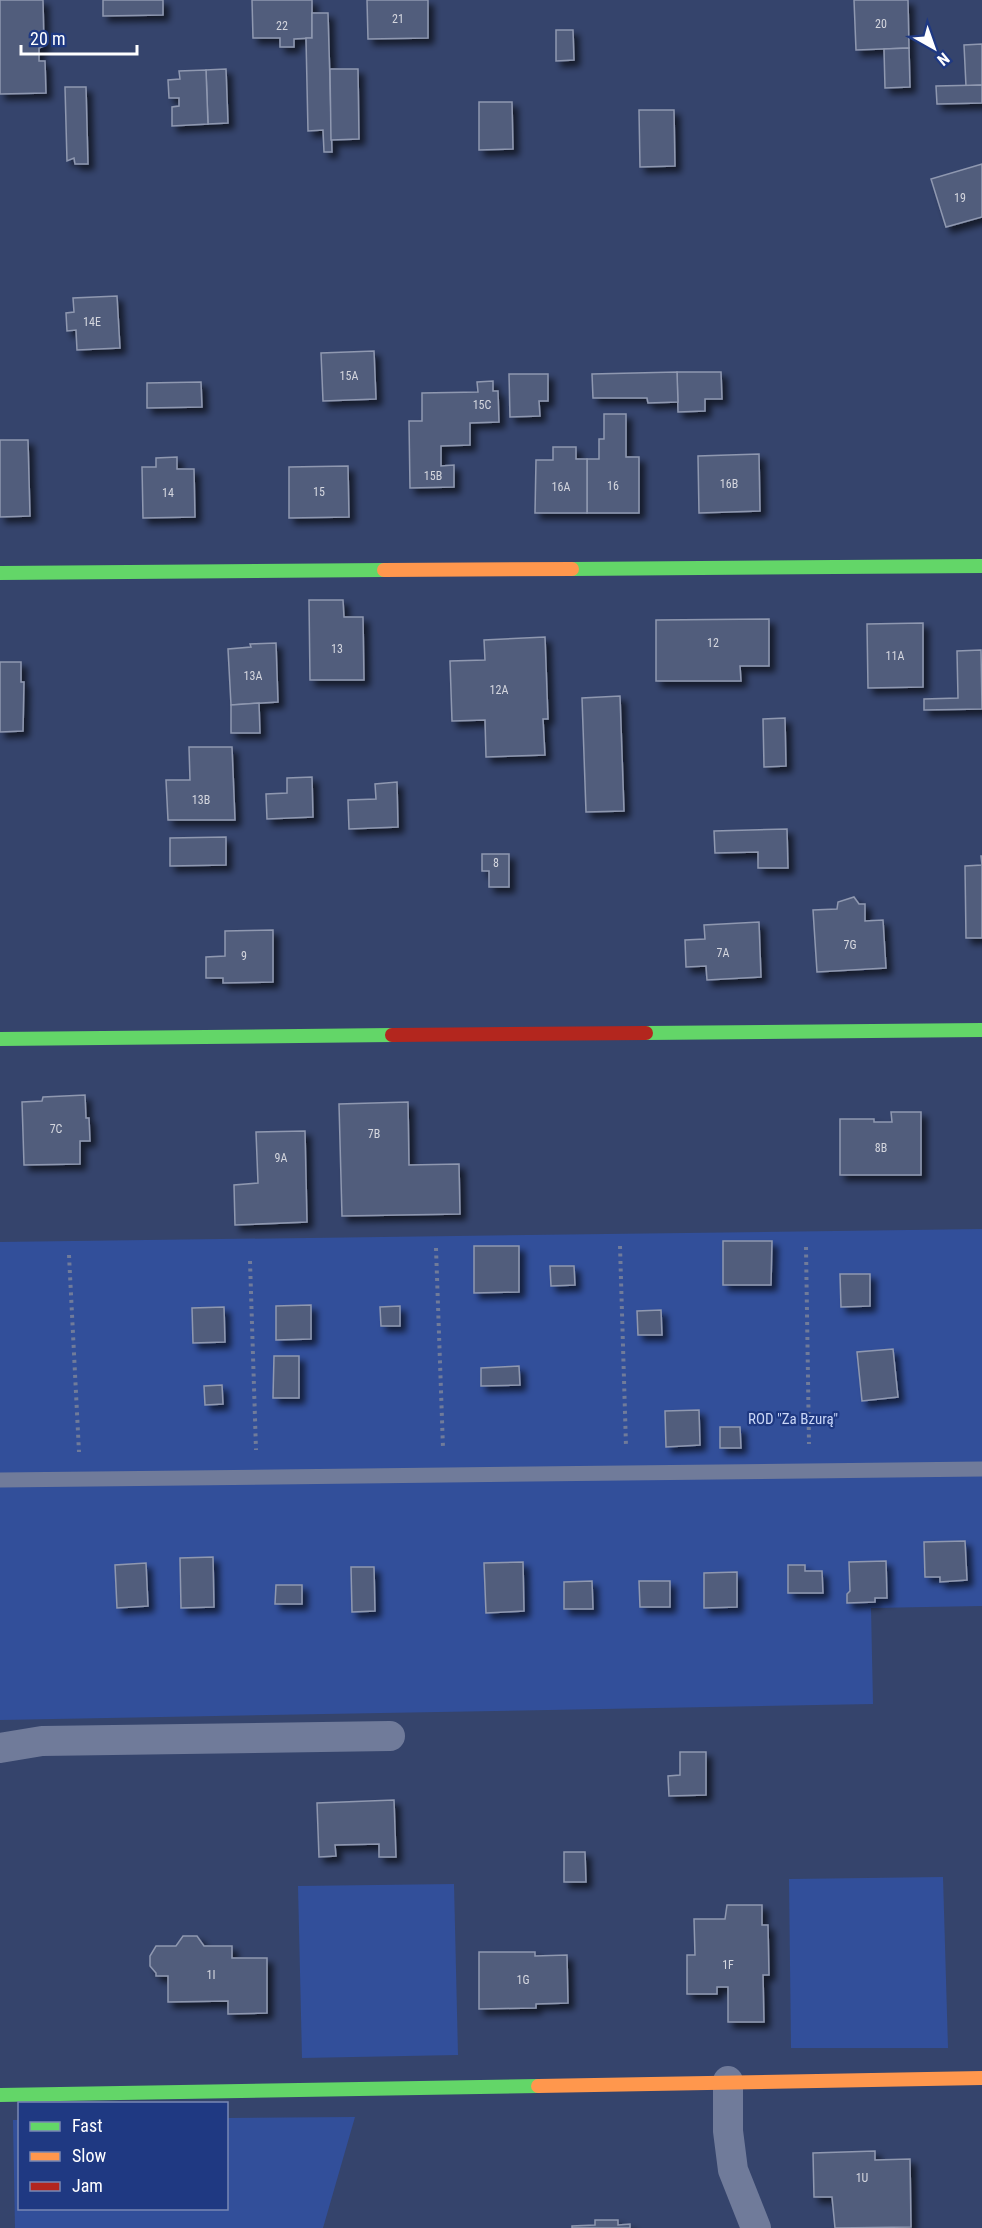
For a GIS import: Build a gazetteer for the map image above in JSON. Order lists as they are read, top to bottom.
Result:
{
  "parks": ["ROD \"Za Bzurą\""],
  "house_numbers": [
    "21",
    "20",
    "22",
    "19",
    "14E",
    "15A",
    "15C",
    "15B",
    "16B",
    "16",
    "16A",
    "15",
    "14",
    "12",
    "13",
    "11A",
    "13A",
    "12A",
    "13B",
    "8",
    "7G",
    "7A",
    "9",
    "7C",
    "7B",
    "8B",
    "9A",
    "1F",
    "1I",
    "1G",
    "1U"
  ],
  "legend": ["Fast", "Slow", "Jam"],
  "scale_bar": "20 m",
  "north": "bottom right"
}
